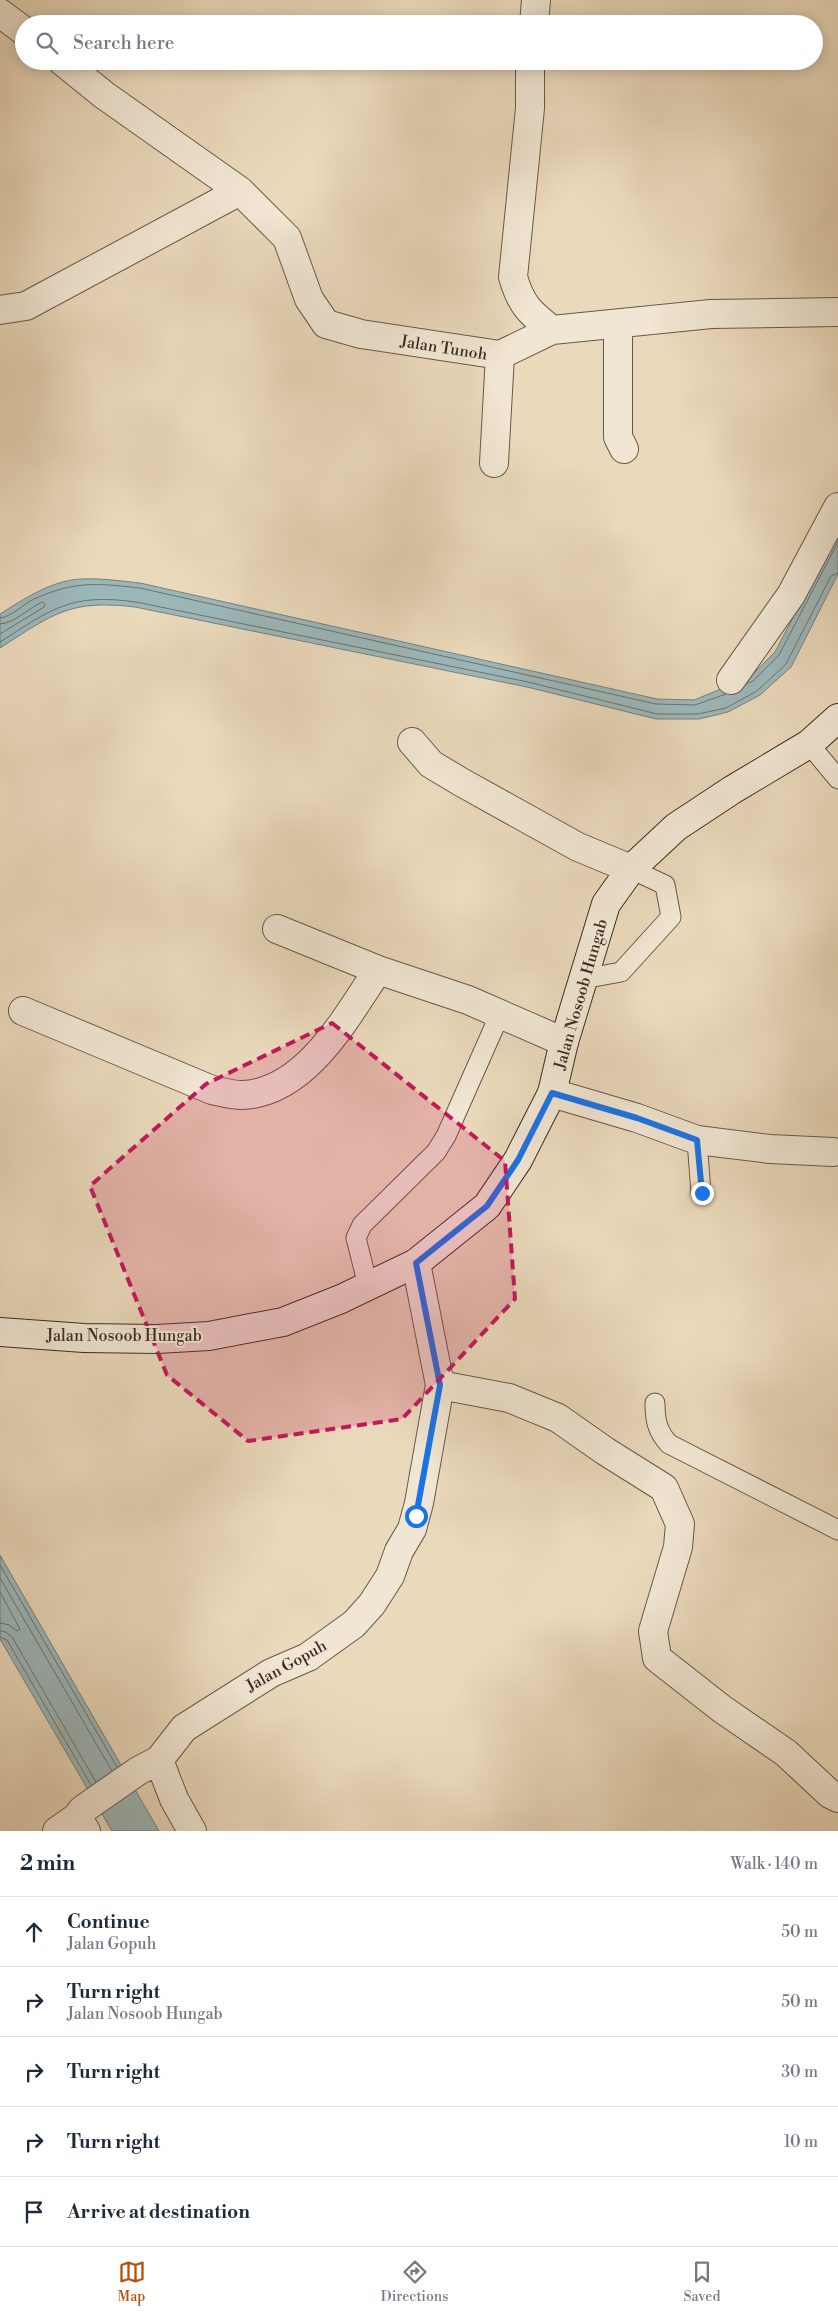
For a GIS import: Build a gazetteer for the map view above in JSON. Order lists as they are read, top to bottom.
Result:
{
  "streets": {
    "street": ["Jalan Tunoh", "Jalan Nosoob Hungab", "Jalan Gopuh"]
  },
  "crossings": [
    ["Jalan Nosoob Hungab", "Jalan Gopuh"]
  ],
  "page": {
    "search": "Search here",
    "heading": ["2 min", "Walk · 140 m"],
    "list": [
      ["Continue", "Jalan Gopuh", "50 m"],
      ["Turn right", "Jalan Nosoob Hungab", "50 m"],
      ["Turn right", "30 m"],
      ["Turn right", "10 m"],
      "Arrive at destination"
    ],
    "nav": ["Map", "Directions", "Saved"]
  }
}
